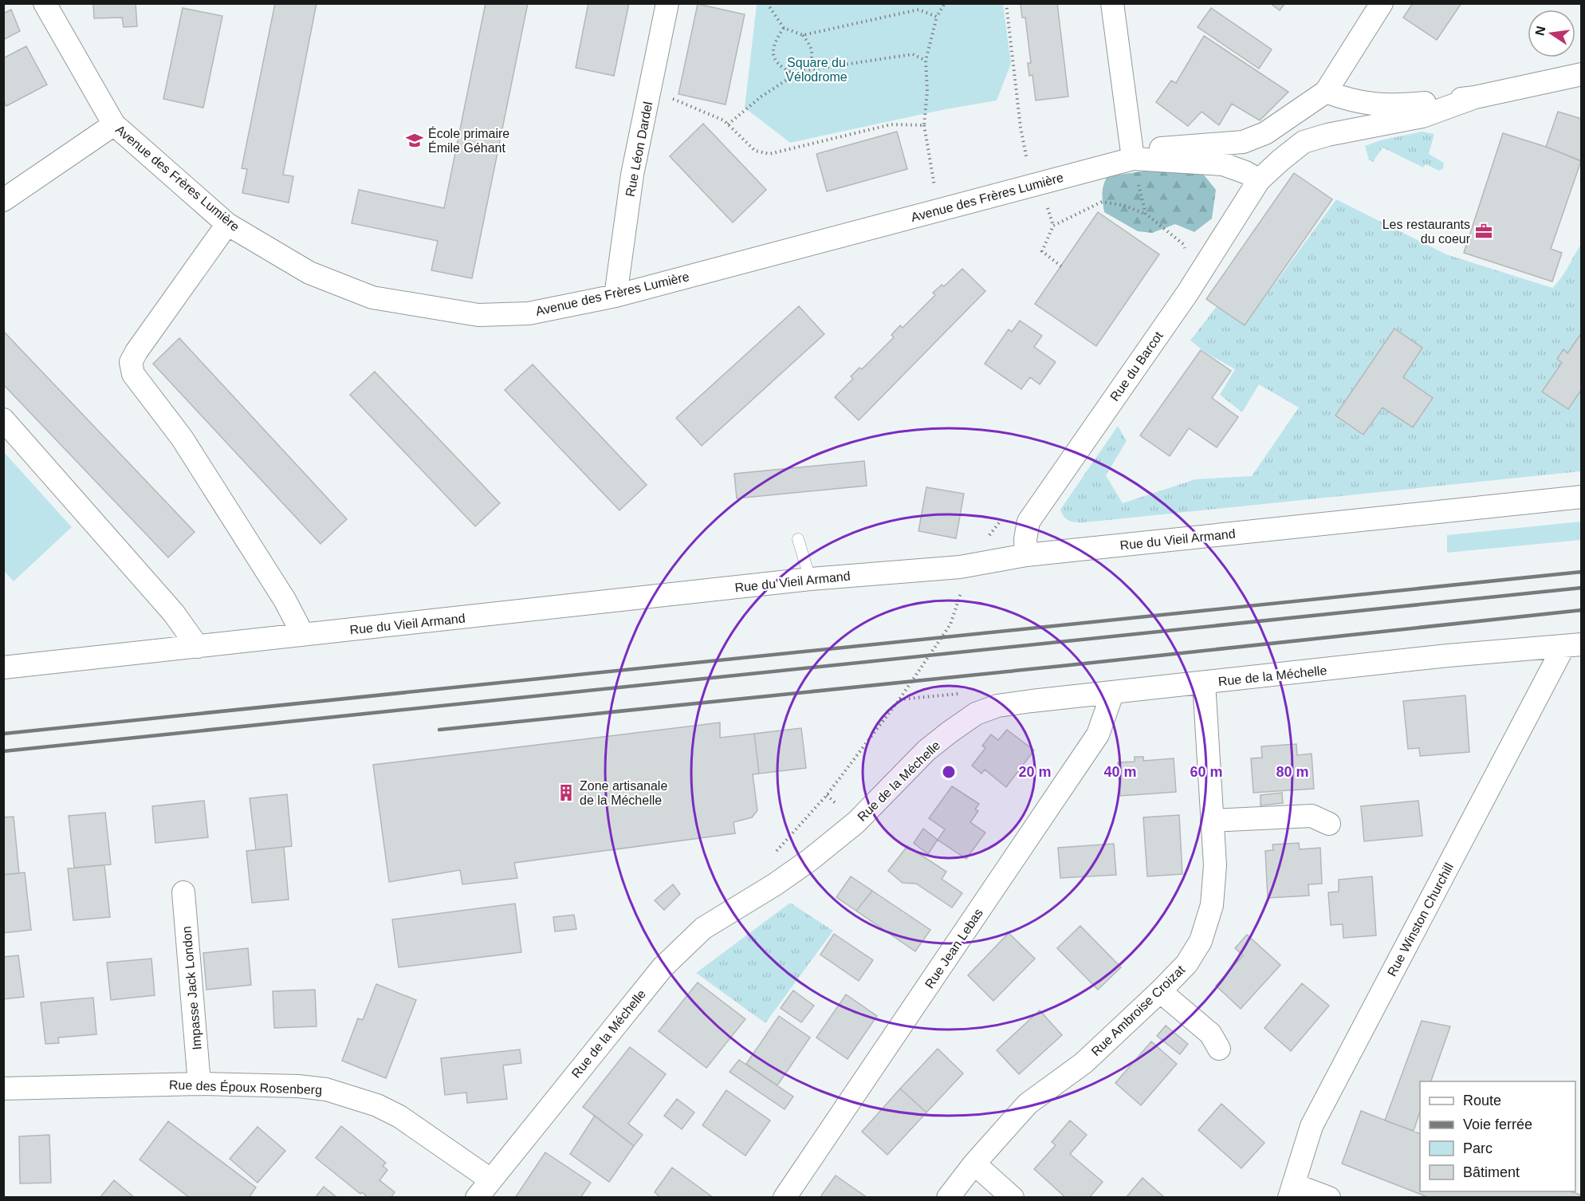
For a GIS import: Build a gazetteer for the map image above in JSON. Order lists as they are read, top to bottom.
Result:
{
  "streets": {
    "street": [
      "Rue Léon Dardel",
      "Avenue des Frères Lumière",
      "Rue du Barcot",
      "Rue du Vieil Armand",
      "Rue de la Méchelle",
      "Rue Winston Churchill",
      "Rue Jean Lebas",
      "Impasse Jack London",
      "Rue Ambroise Croizat",
      "Rue des Époux Rosenberg"
    ]
  },
  "crossings": [
    ["Rue Léon Dardel", "Avenue des Frères Lumière"],
    ["Avenue des Frères Lumière", "Rue du Barcot"],
    ["Rue du Barcot", "Rue du Vieil Armand"],
    ["Rue de la Méchelle", "Rue Winston Churchill"],
    ["Rue de la Méchelle", "Rue Jean Lebas"],
    ["Rue de la Méchelle", "Rue Ambroise Croizat"],
    ["Rue de la Méchelle", "Rue des Époux Rosenberg"],
    ["Impasse Jack London", "Rue des Époux Rosenberg"]
  ],
  "parks": ["Square du Vélodrome"],
  "places": {
    "school or university": ["École primaire Émile Géhant"],
    "office": ["Les restaurants du coeur"],
    "building": ["Zone artisanale de la Méchelle"]
  },
  "legend": [
    "Route",
    "Voie ferrée",
    "Parc",
    "Bâtiment"
  ],
  "north": "left",
  "rings": [
    "20 m",
    "40 m",
    "60 m",
    "80 m"
  ]
}
